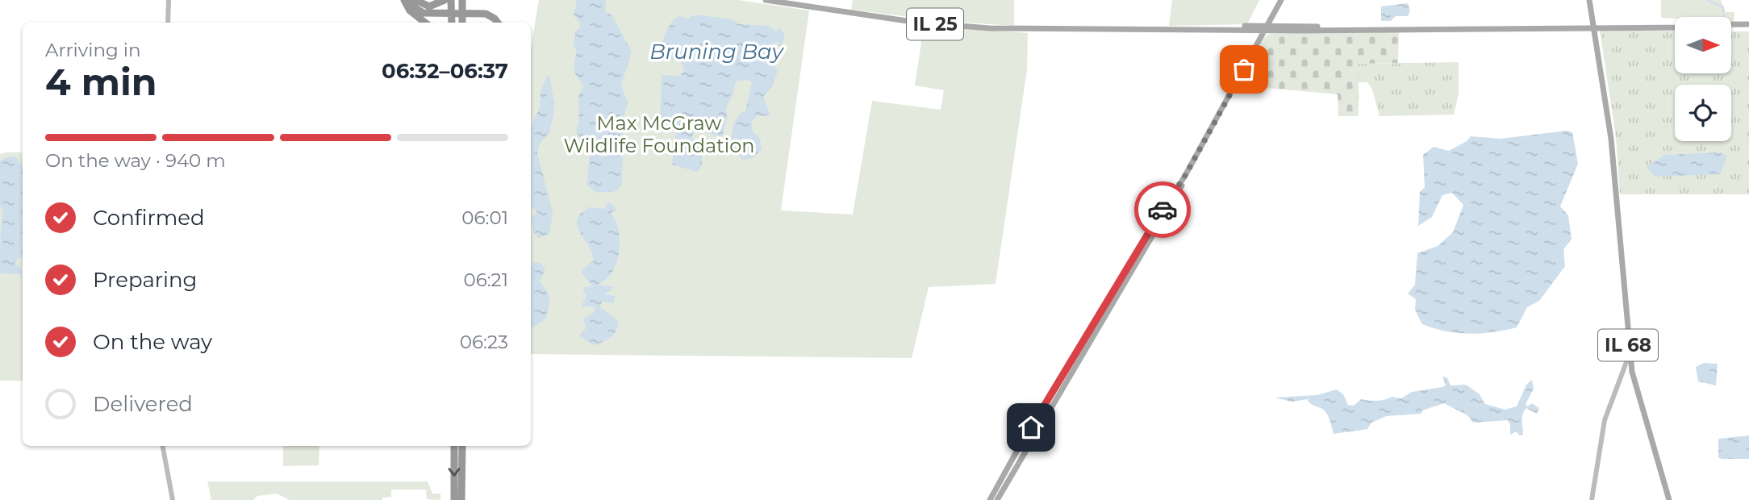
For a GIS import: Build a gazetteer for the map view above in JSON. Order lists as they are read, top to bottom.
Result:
{
  "streets": {
    "main road": ["IL 25", "IL 68"]
  },
  "crossings": [
    ["IL 25", "IL 68"]
  ],
  "water": ["Bruning Bay"],
  "parks": ["Max McGraw Wildlife Foundation"],
  "north": "right",
  "page": {
    "heading": ["4 min", "Arriving in", "06:32–06:37"],
    "bar": "On the way · 940 m",
    "list": [
      ["Confirmed", "06:01"],
      ["Preparing", "06:21"],
      ["On the way", "06:23"],
      "Delivered"
    ]
  }
}
